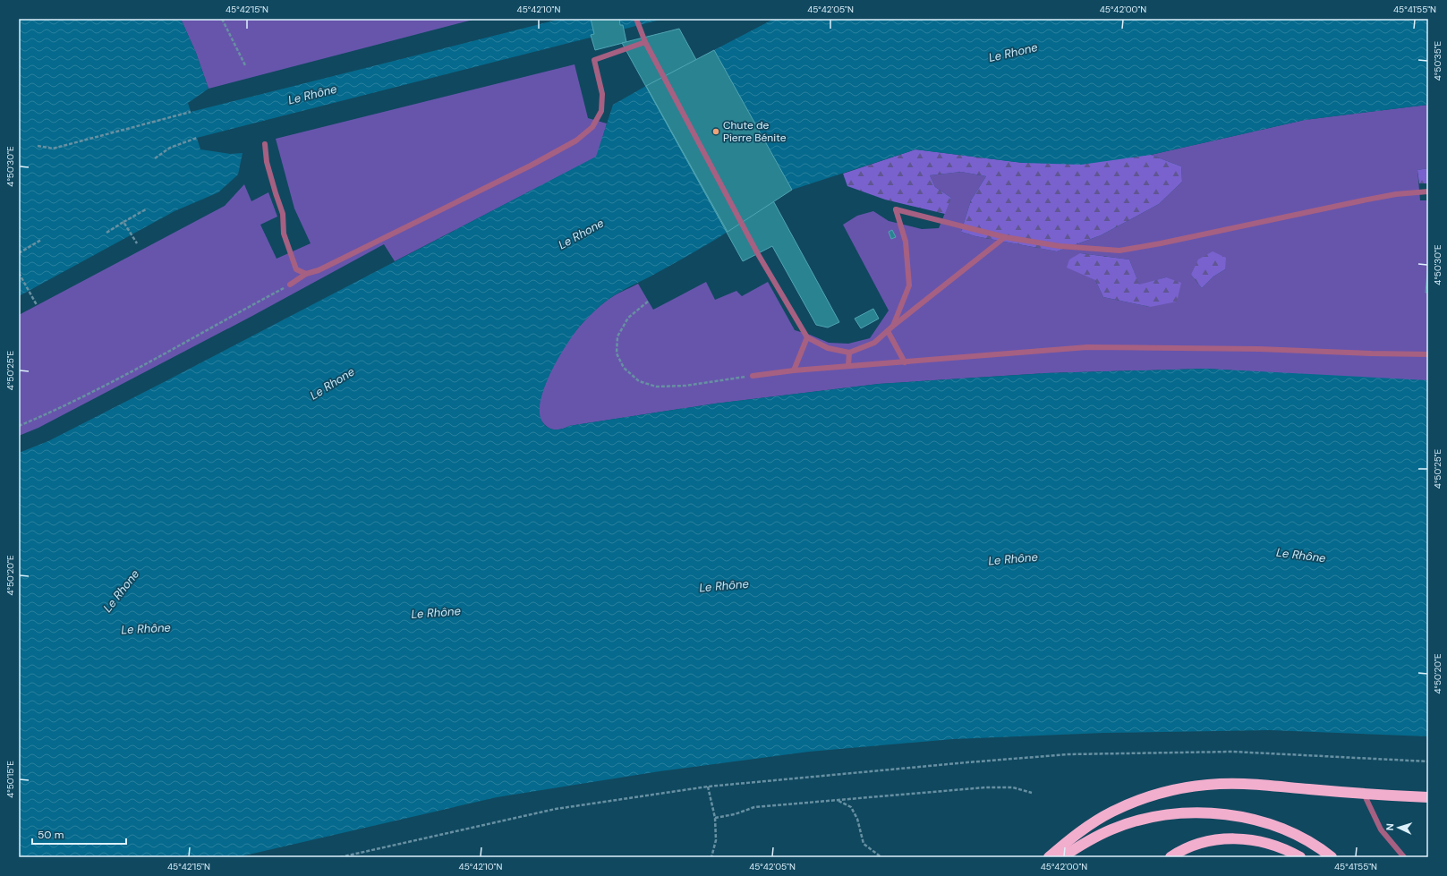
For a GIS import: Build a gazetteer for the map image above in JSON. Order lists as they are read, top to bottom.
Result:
{
  "water": ["Le Rhone", "Le Rhône"],
  "places": ["Chute de Pierre Bénite"],
  "scale_bar": "50 m",
  "north": "left",
  "coordinates": [
    "45°42'15\"N",
    "45°42'10\"N",
    "45°42'05\"N",
    "45°42'00\"N",
    "45°41'55\"N",
    "4°50'35\"E",
    "4°50'30\"E",
    "4°50'25\"E",
    "4°50'20\"E",
    "4°50'15\"E"
  ]
}
